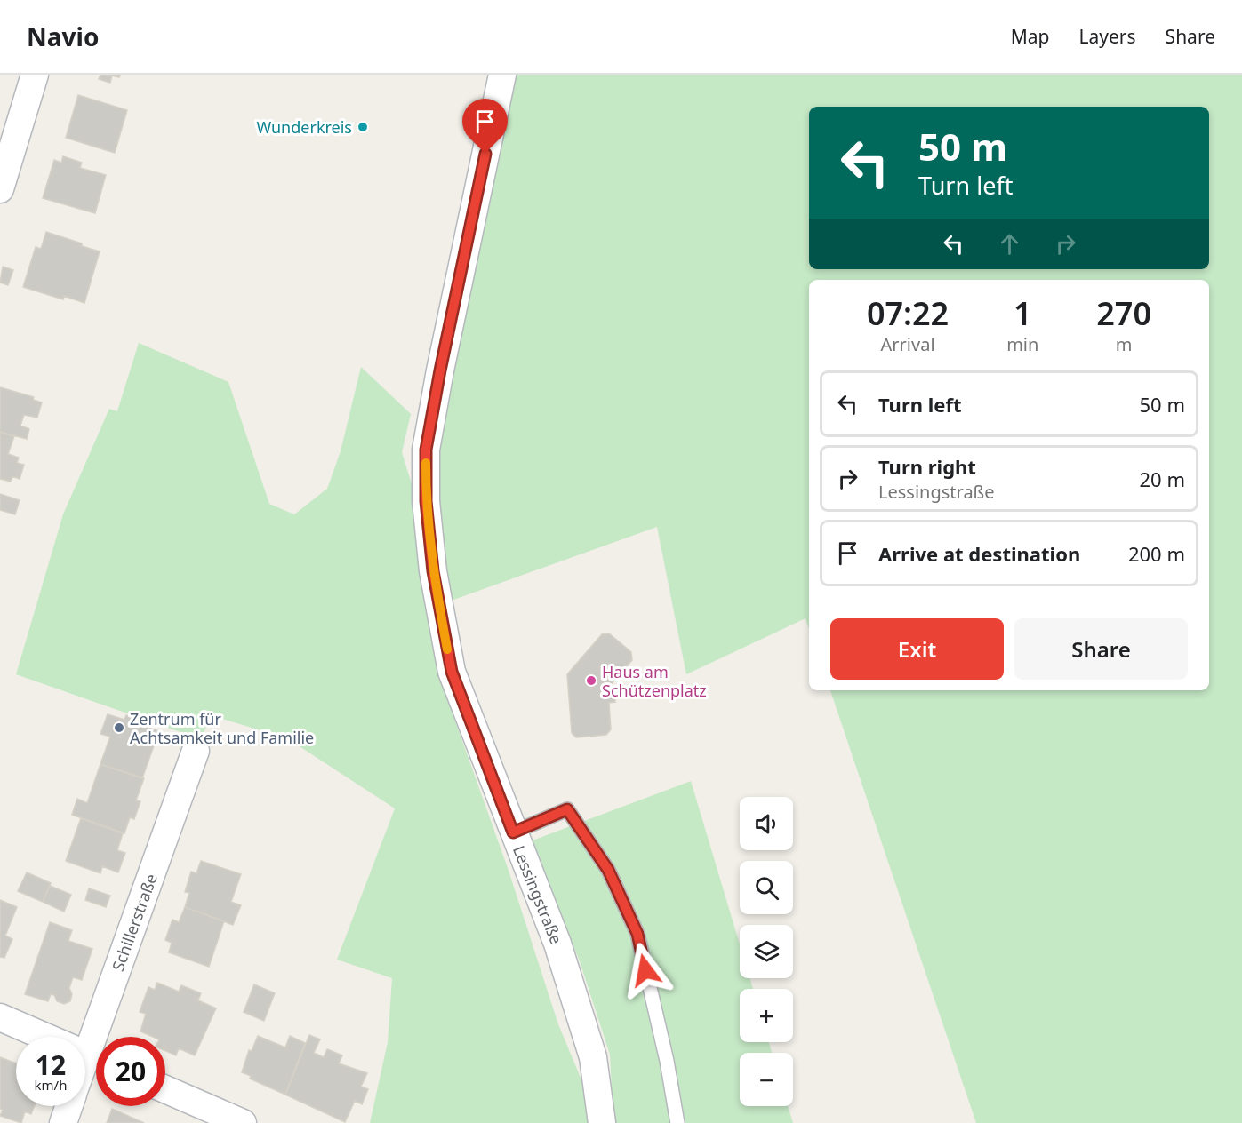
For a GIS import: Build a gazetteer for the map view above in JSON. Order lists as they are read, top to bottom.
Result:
{
  "streets": {
    "street": ["Lessingstraße", "Schillerstraße"]
  },
  "places": ["Wunderkreis", "Haus am Schützenplatz", "Zentrum für Achtsamkeit und Familie"],
  "page": {
    "header": "Navio",
    "nav": ["Map", "Layers", "Share"],
    "turn": ["50 m", "Turn left"],
    "eta": [
      "07:22",
      "Arrival",
      "1",
      "min",
      "270",
      "m"
    ],
    "list": [
      {
        "name": "Turn left",
        "value": "50 m"
      },
      {
        "name": "Turn right",
        "note": "Lessingstraße",
        "value": "20 m"
      },
      {
        "name": "Arrive at destination",
        "value": "200 m"
      }
    ],
    "buttons": ["Exit", "Share"],
    "map_buttons": ["+", "−"],
    "speed": "12 km/h",
    "limit": "20"
  }
}
